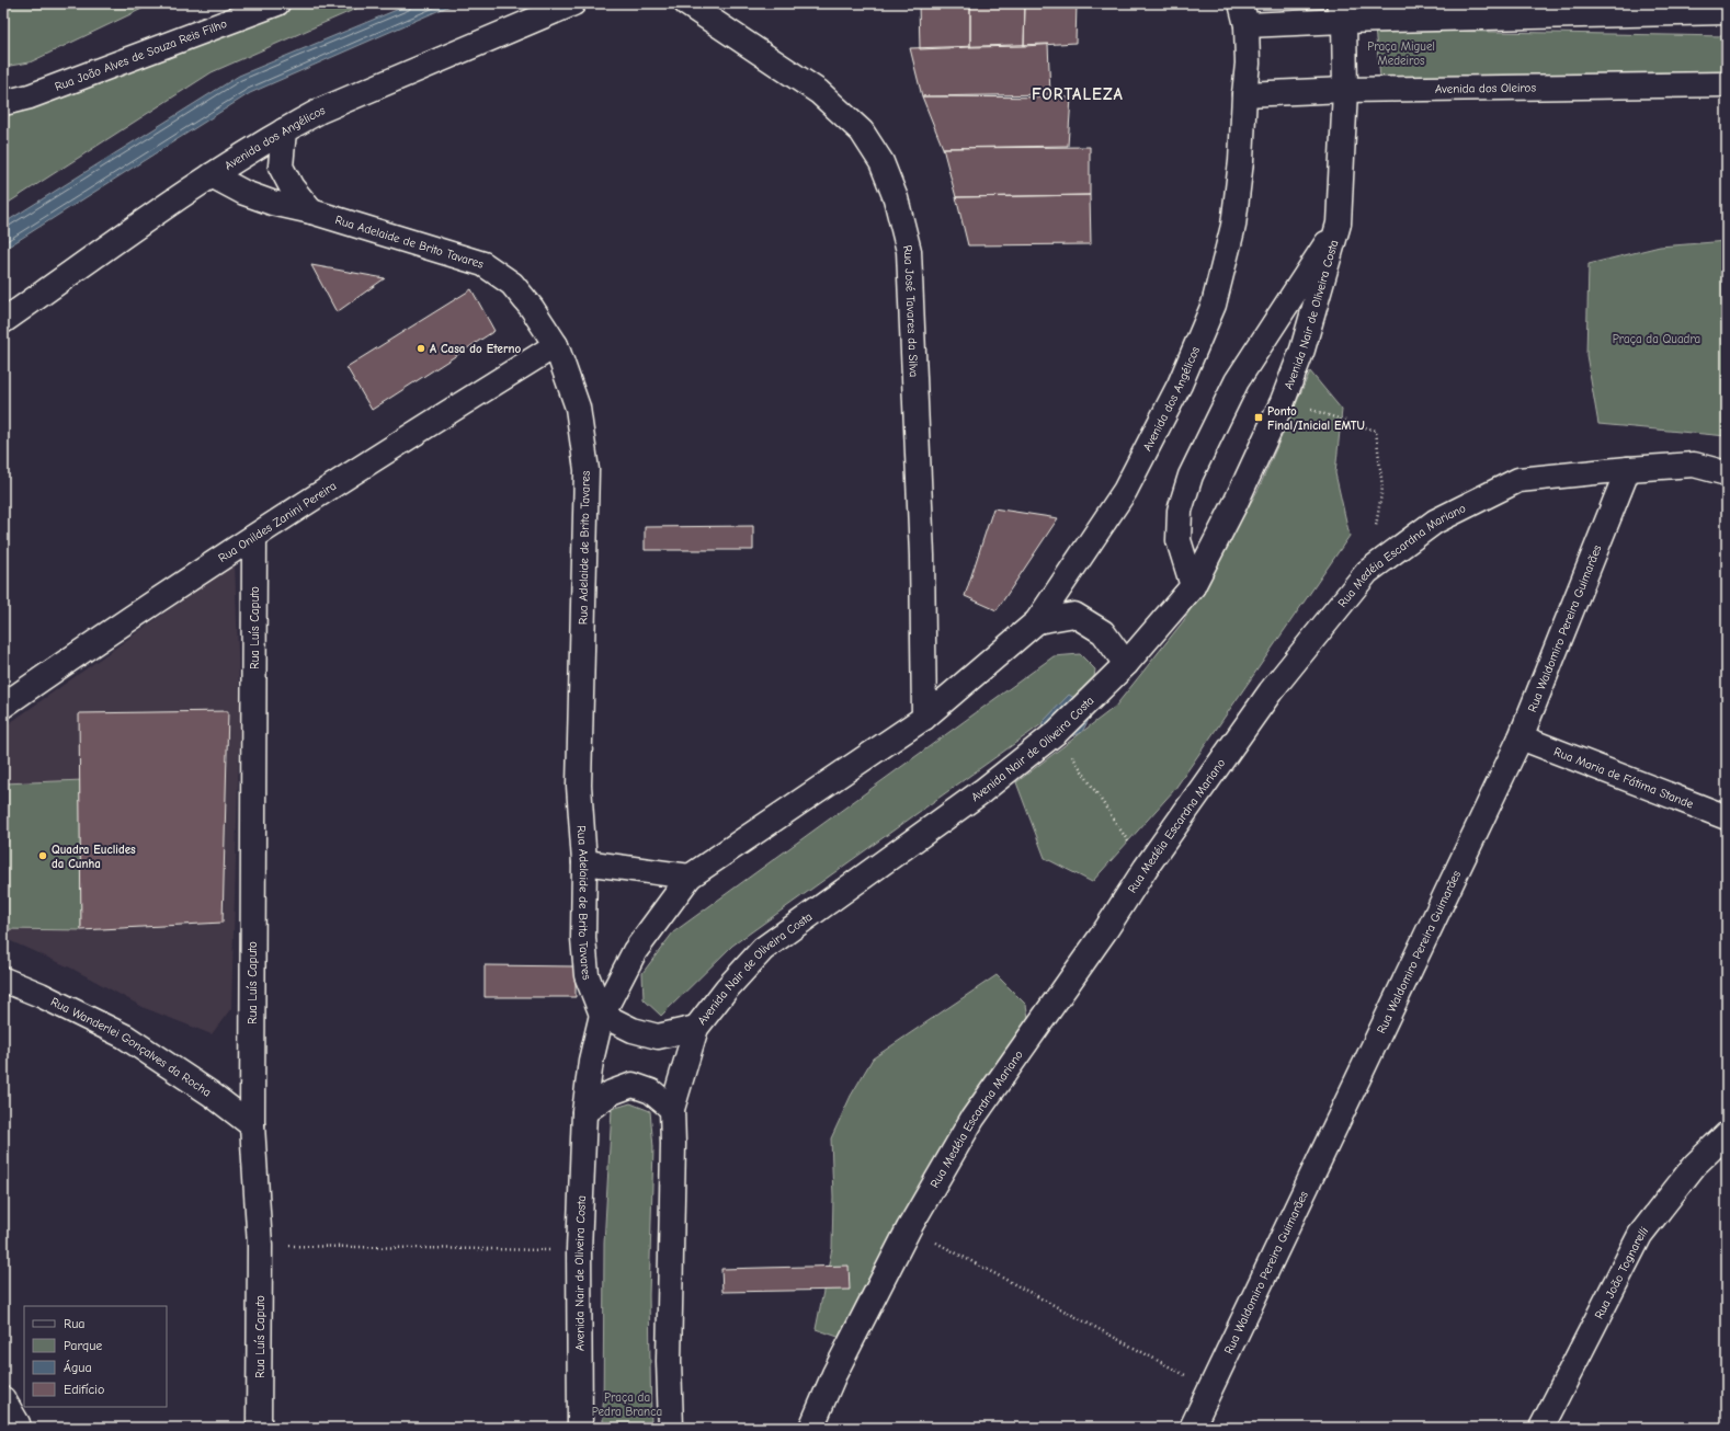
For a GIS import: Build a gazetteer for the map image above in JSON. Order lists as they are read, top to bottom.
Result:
{
  "streets": {
    "street": [
      "Rua João Alves de Souza Reis Filho",
      "Avenida dos Oleiros",
      "Avenida dos Angélicos",
      "Rua Adelaide de Brito Tavares",
      "Rua José Tavares da Silva",
      "Avenida Nair de Oliveira Costa",
      "Rua Onildes Zanini Pereira",
      "Rua Medéia Escardna Mariano",
      "Rua Luís Caputo",
      "Rua Waldomiro Pereira Guimarães",
      "Rua Maria de Fátima Stande",
      "Rua Wanderlei Gonçalves da Rocha",
      "Rua João Tognarelli"
    ]
  },
  "crossings": [
    ["Avenida dos Oleiros", "Avenida dos Angélicos"],
    ["Avenida dos Oleiros", "Avenida Nair de Oliveira Costa"],
    ["Avenida dos Angélicos", "Rua Adelaide de Brito Tavares"],
    ["Avenida dos Angélicos", "Rua José Tavares da Silva"],
    ["Avenida dos Angélicos", "Avenida Nair de Oliveira Costa"],
    ["Rua Adelaide de Brito Tavares", "Avenida Nair de Oliveira Costa"],
    ["Rua Adelaide de Brito Tavares", "Rua Onildes Zanini Pereira"],
    ["Rua José Tavares da Silva", "Avenida Nair de Oliveira Costa"],
    ["Rua Onildes Zanini Pereira", "Rua Luís Caputo"],
    ["Rua Medéia Escardna Mariano", "Rua Waldomiro Pereira Guimarães"],
    ["Rua Luís Caputo", "Rua Wanderlei Gonçalves da Rocha"],
    ["Rua Waldomiro Pereira Guimarães", "Rua Maria de Fátima Stande"]
  ],
  "districts": ["FORTALEZA"],
  "parks": ["Praça Miguel Medeiros", "Praça da Quadra", "Praça da Pedra Branca"],
  "places": {
    "other": ["A Casa do Eterno", "Quadra Euclides da Cunha"],
    "transit": ["Ponto Final/Inicial EMTU"]
  },
  "legend": [
    "Rua",
    "Parque",
    "Água",
    "Edifício"
  ]
}
